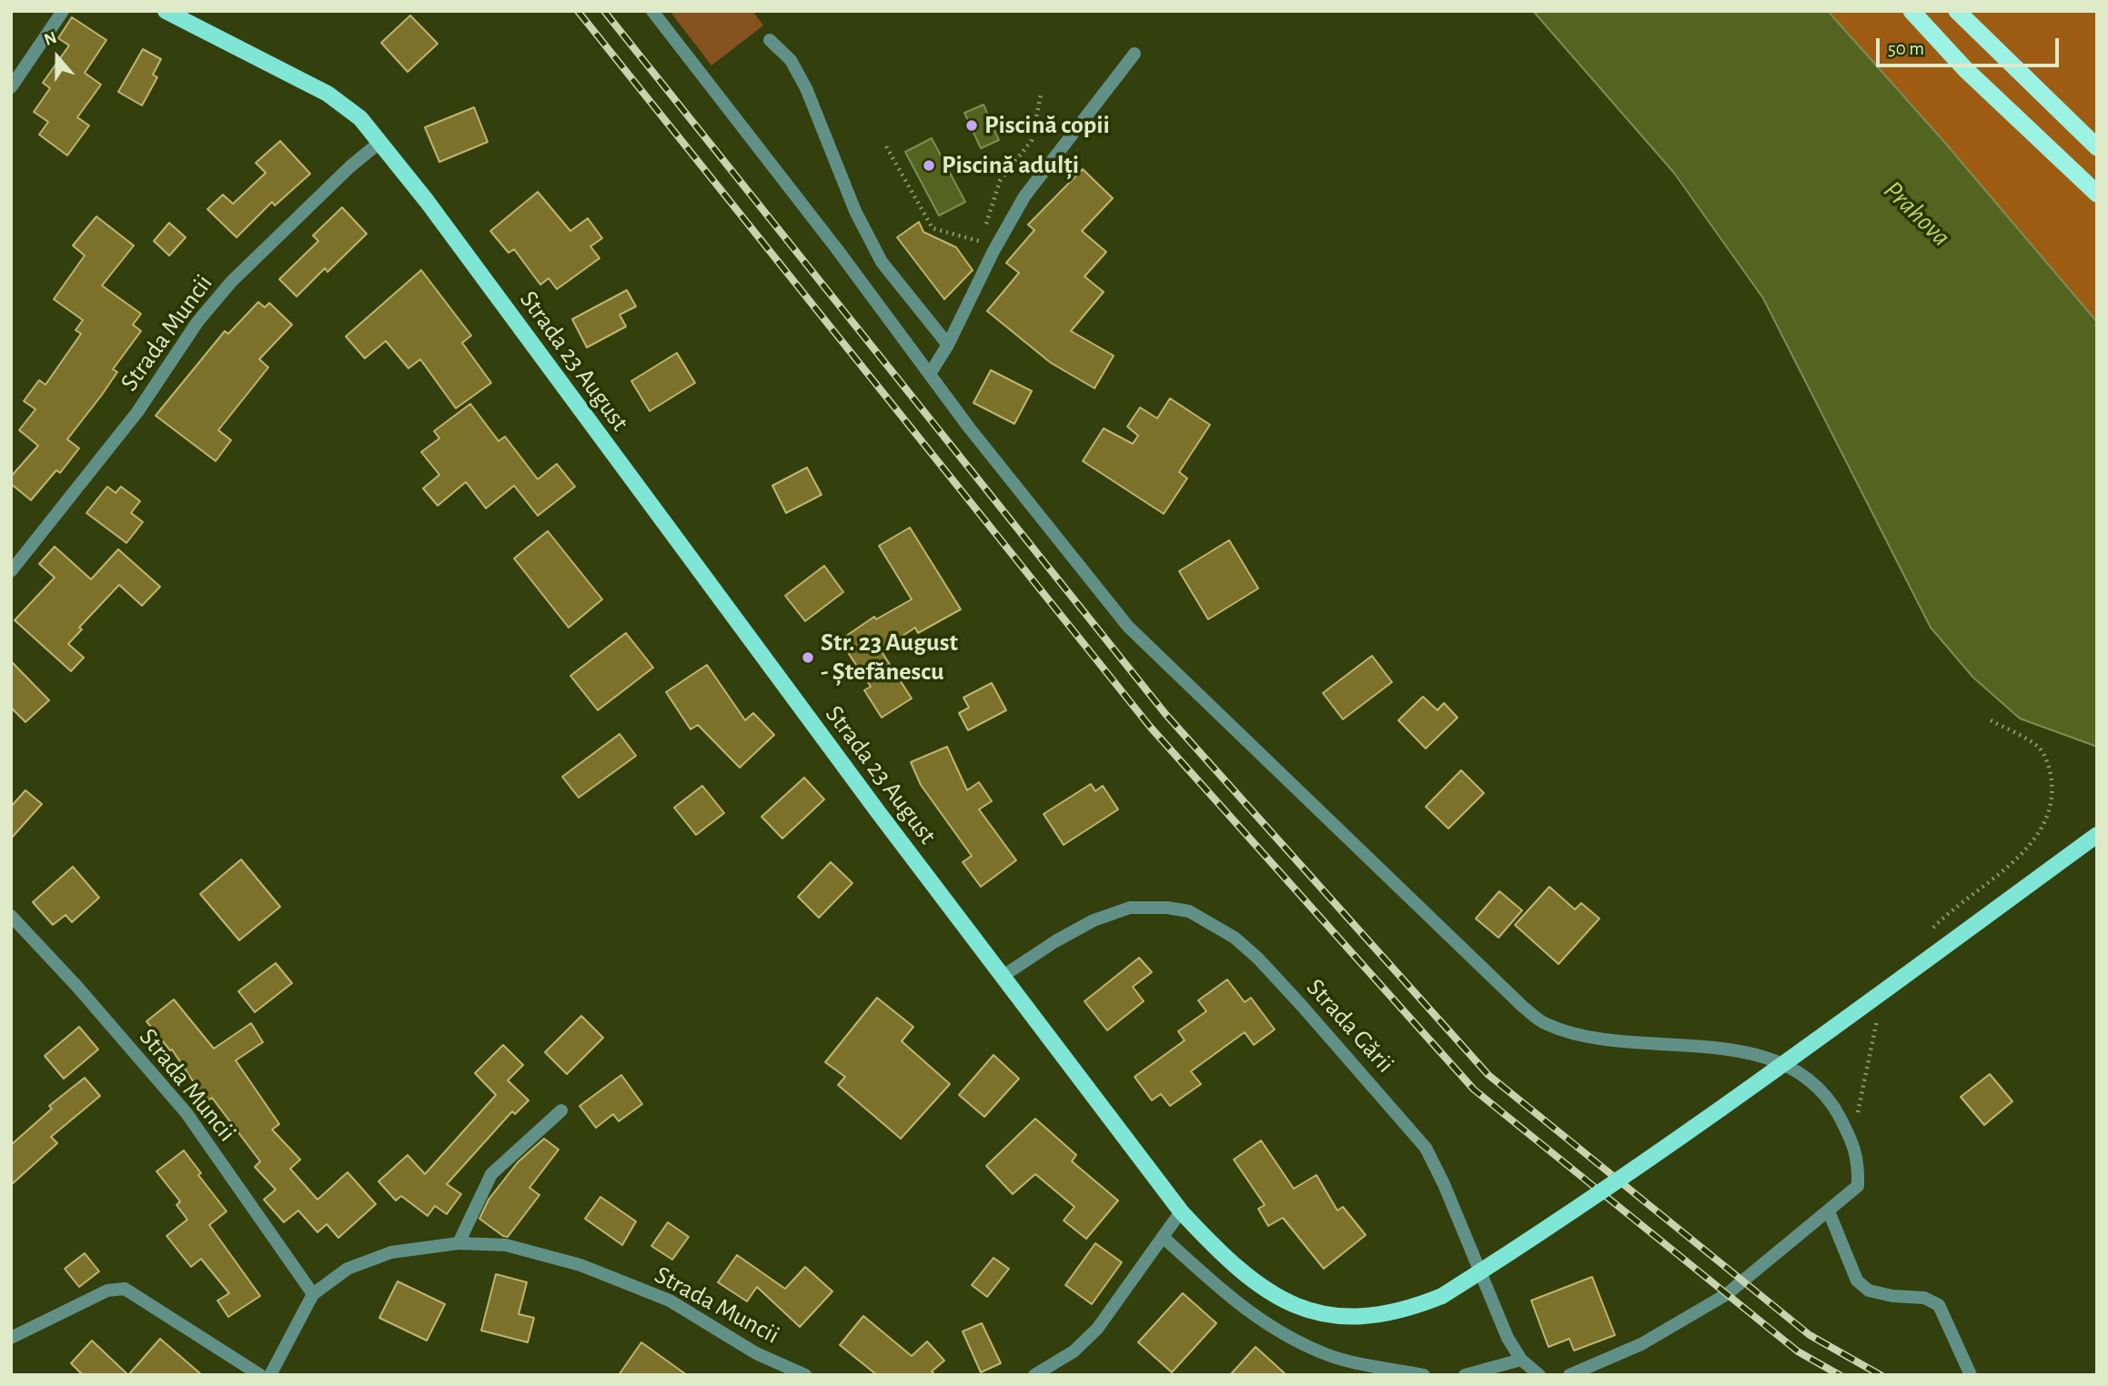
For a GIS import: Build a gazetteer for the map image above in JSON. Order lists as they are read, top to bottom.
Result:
{
  "streets": {
    "main road": ["Strada 23 August"],
    "street": ["Strada Muncii", "Strada Gării"]
  },
  "crossings": [
    ["Strada Muncii", "Strada 23 August"],
    ["Strada 23 August", "Strada Gării"]
  ],
  "water": ["Prahova"],
  "places": ["Piscină copii", "Piscină adulți", "Str. 23 August - Ștefănescu"],
  "scale_bar": "50 m",
  "north": "top"
}
